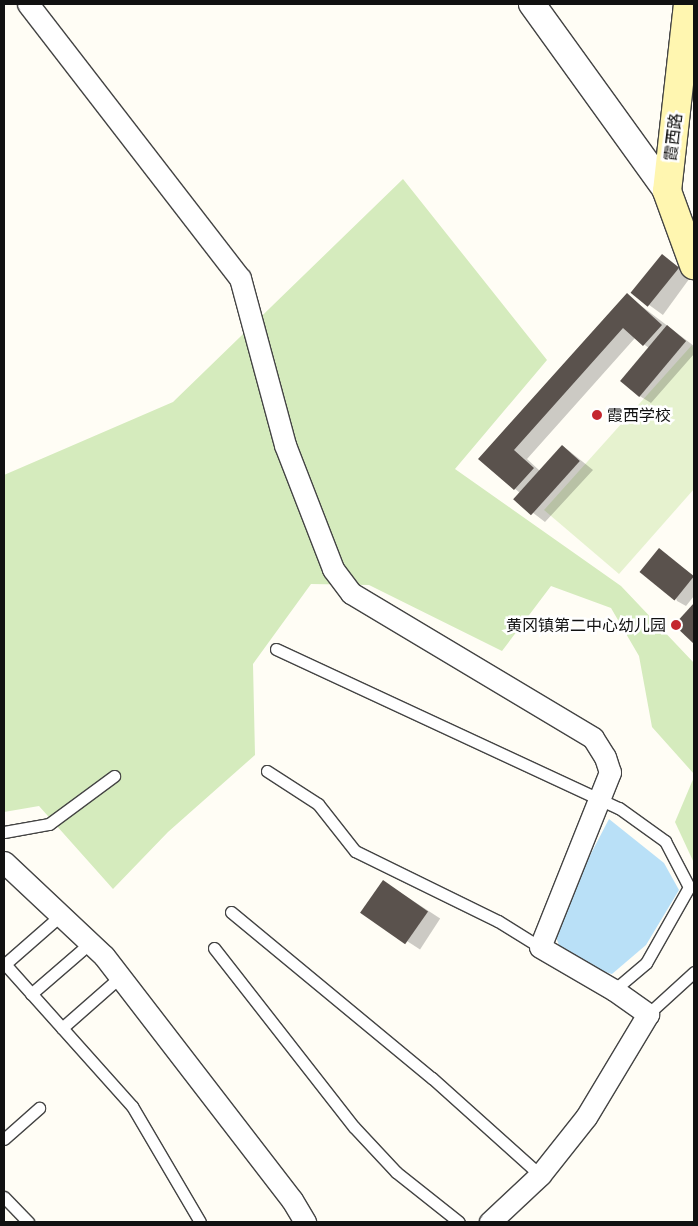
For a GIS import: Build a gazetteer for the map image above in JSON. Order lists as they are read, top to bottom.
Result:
{
  "streets": {
    "main road": ["霞西路"]
  },
  "places": ["霞西学校", "黄冈镇第二中心幼儿园"]
}
